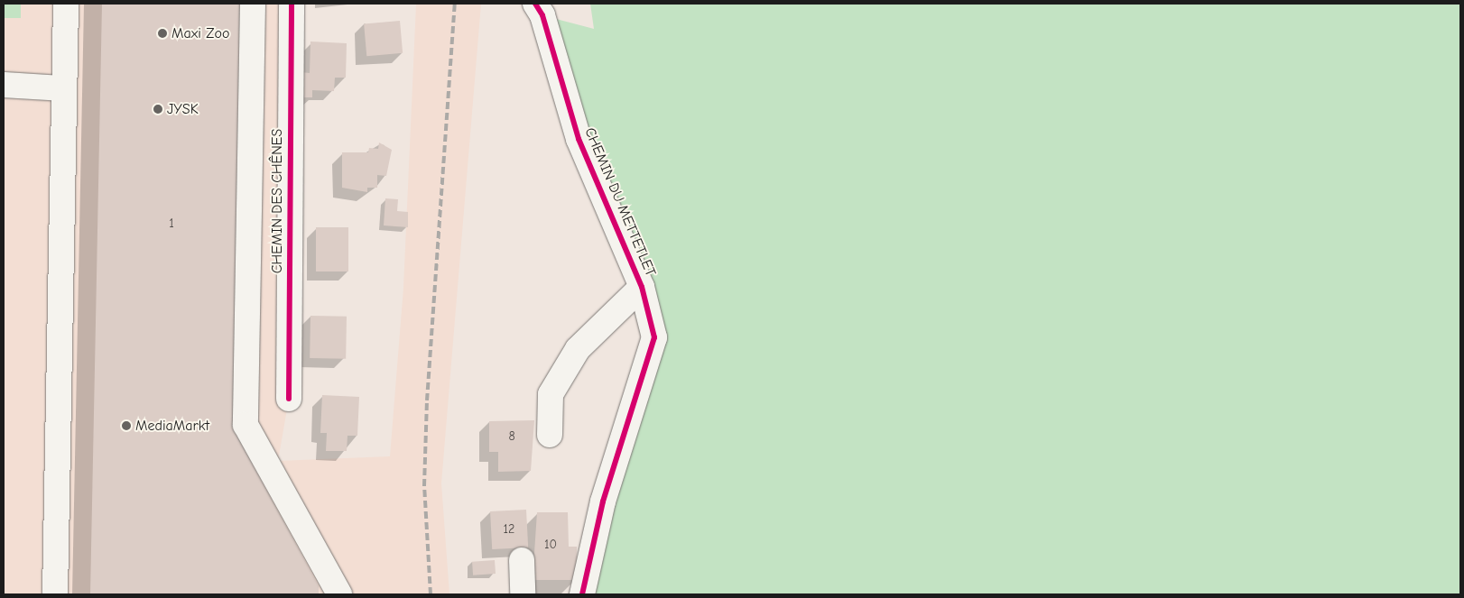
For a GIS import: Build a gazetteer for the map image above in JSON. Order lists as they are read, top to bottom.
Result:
{
  "streets": {
    "street": ["CHEMIN DES CHÊNES", "CHEMIN DU METTETLET"]
  },
  "places": ["Maxi Zoo", "JYSK", "MediaMarkt"],
  "house_numbers": [
    "1",
    "8",
    "12",
    "10"
  ]
}
